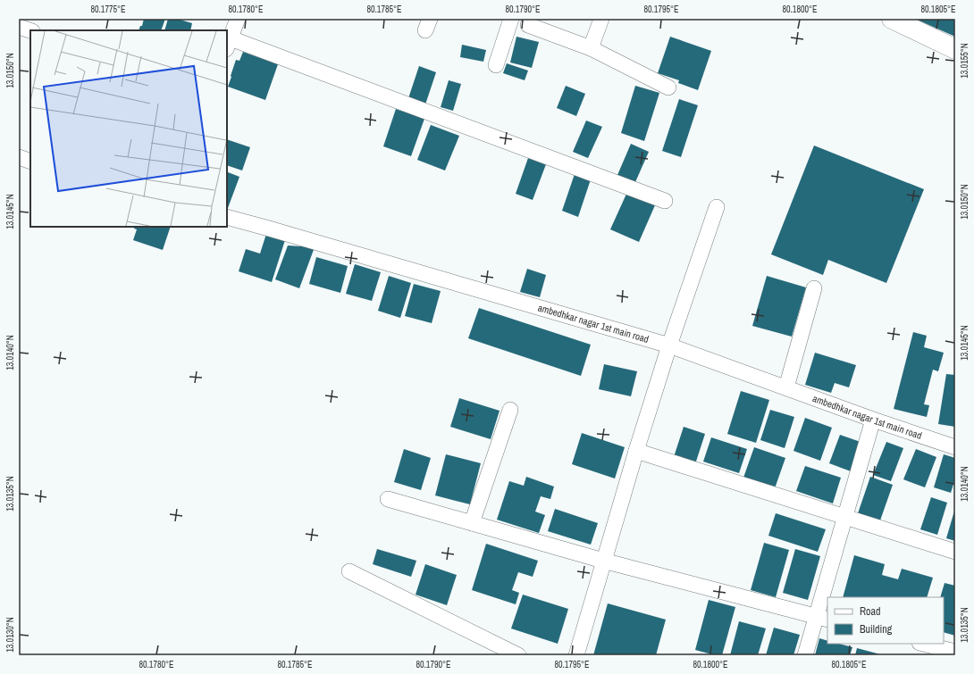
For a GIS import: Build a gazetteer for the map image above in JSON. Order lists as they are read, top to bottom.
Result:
{
  "streets": {
    "street": ["ambedhkar nagar 1st main road"]
  },
  "legend": ["Road", "Building"],
  "coordinates": [
    "80.1775°E",
    "80.1780°E",
    "80.1785°E",
    "80.1790°E",
    "80.1795°E",
    "80.1800°E",
    "80.1805°E",
    "13.0155°N",
    "13.0150°N",
    "13.0145°N",
    "13.0140°N",
    "13.0135°N",
    "13.0130°N"
  ]
}
